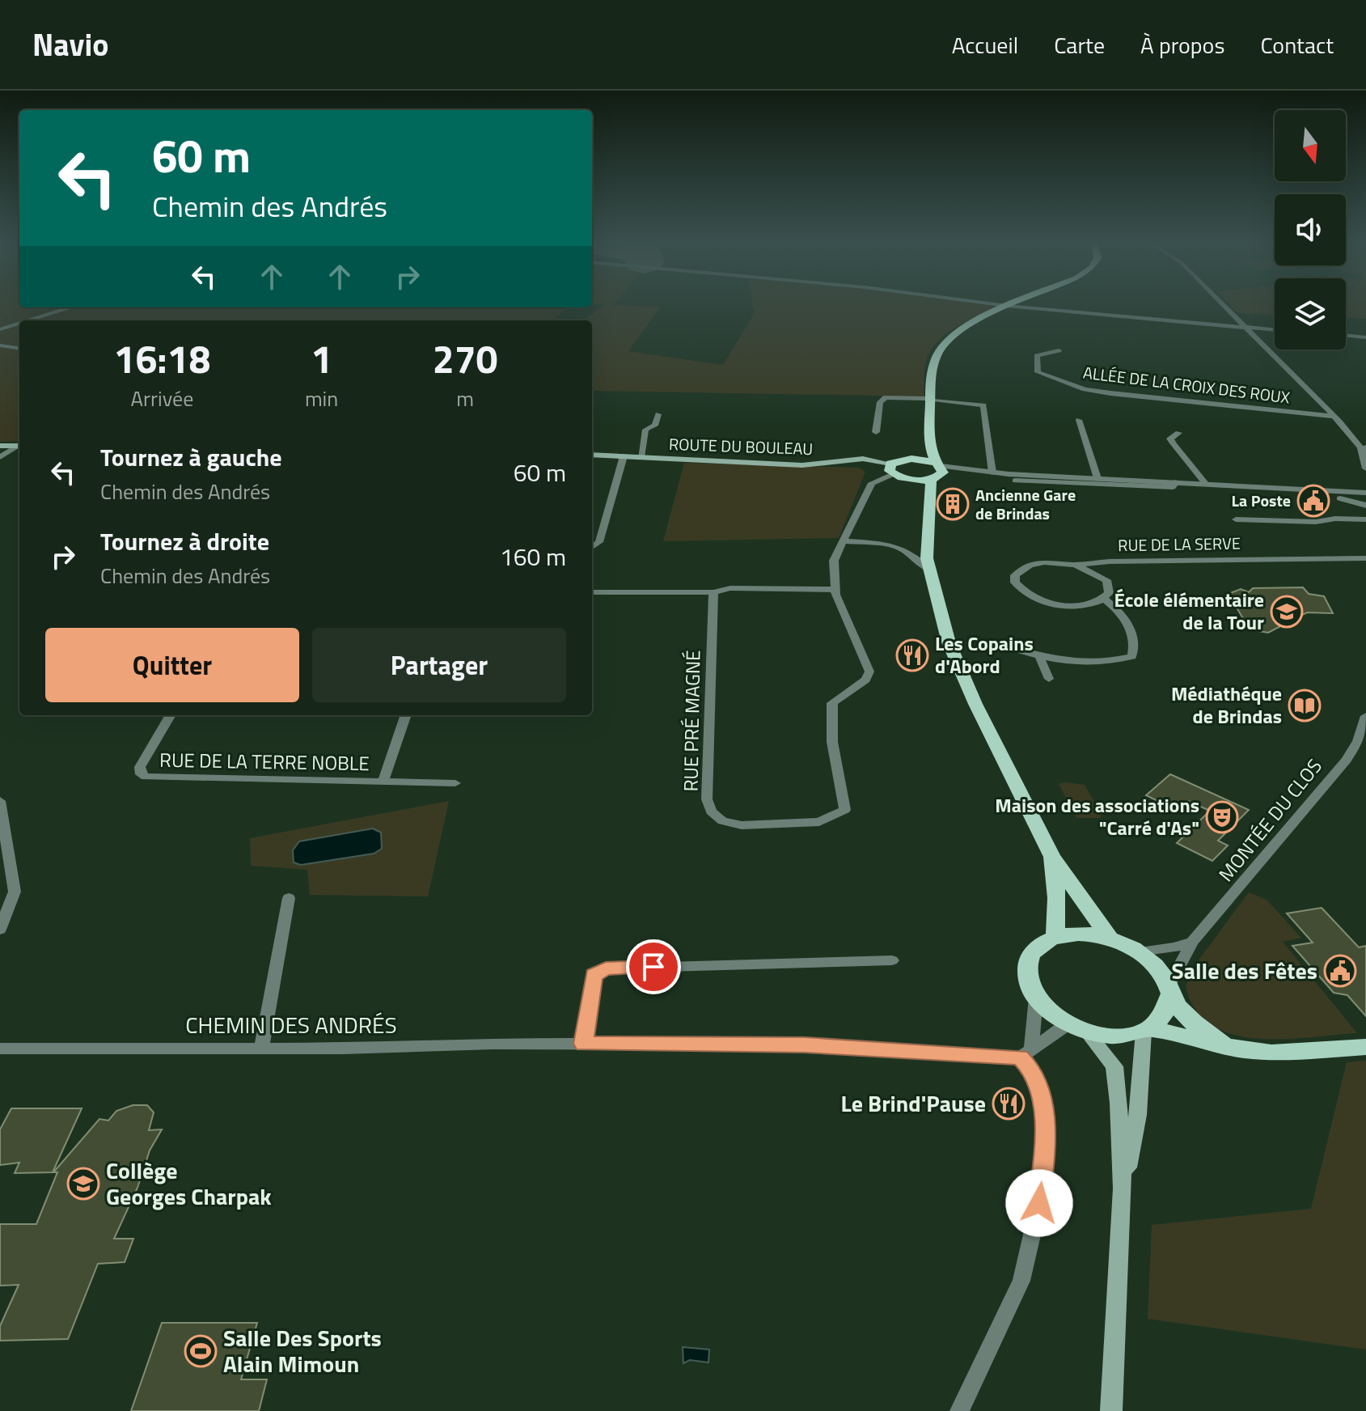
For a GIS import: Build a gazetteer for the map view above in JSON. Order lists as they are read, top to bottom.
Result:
{
  "streets": {
    "main road": ["ROUTE DU BOULEAU"],
    "street": [
      "ALLÉE DE LA CROIX DES ROUX",
      "RUE DE LA SERVE",
      "RUE PRÉ MAGNÉ",
      "RUE DE LA TERRE NOBLE",
      "MONTÉE DU CLOS",
      "CHEMIN DES ANDRÉS"
    ]
  },
  "crossings": [
    ["ROUTE DU BOULEAU", "RUE PRÉ MAGNÉ"]
  ],
  "places": {
    "public building": ["La Poste", "Salle des Fêtes"],
    "building": ["Ancienne Gare de Brindas"],
    "school or university": ["École élémentaire de la Tour", "Collège Georges Charpak"],
    "restaurant": ["Les Copains d'Abord", "Le Brind'Pause"],
    "library": ["Médiathéque de Brindas"],
    "theatre": ["Maison des associations \"Carré d'As\""],
    "sports": ["Salle Des Sports Alain Mimoun"]
  },
  "north": "bottom",
  "page": {
    "header": "Navio",
    "nav": [
      "Accueil",
      "Carte",
      "À propos",
      "Contact"
    ],
    "turn": ["60 m", "Chemin des Andrés"],
    "eta": [
      "16:18",
      "Arrivée",
      "1",
      "min",
      "270",
      "m"
    ],
    "list": [
      {
        "name": "Tournez à gauche",
        "note": "Chemin des Andrés",
        "value": "60 m"
      },
      {
        "name": "Tournez à droite",
        "note": "Chemin des Andrés",
        "value": "160 m"
      }
    ],
    "buttons": ["Quitter", "Partager"]
  }
}
